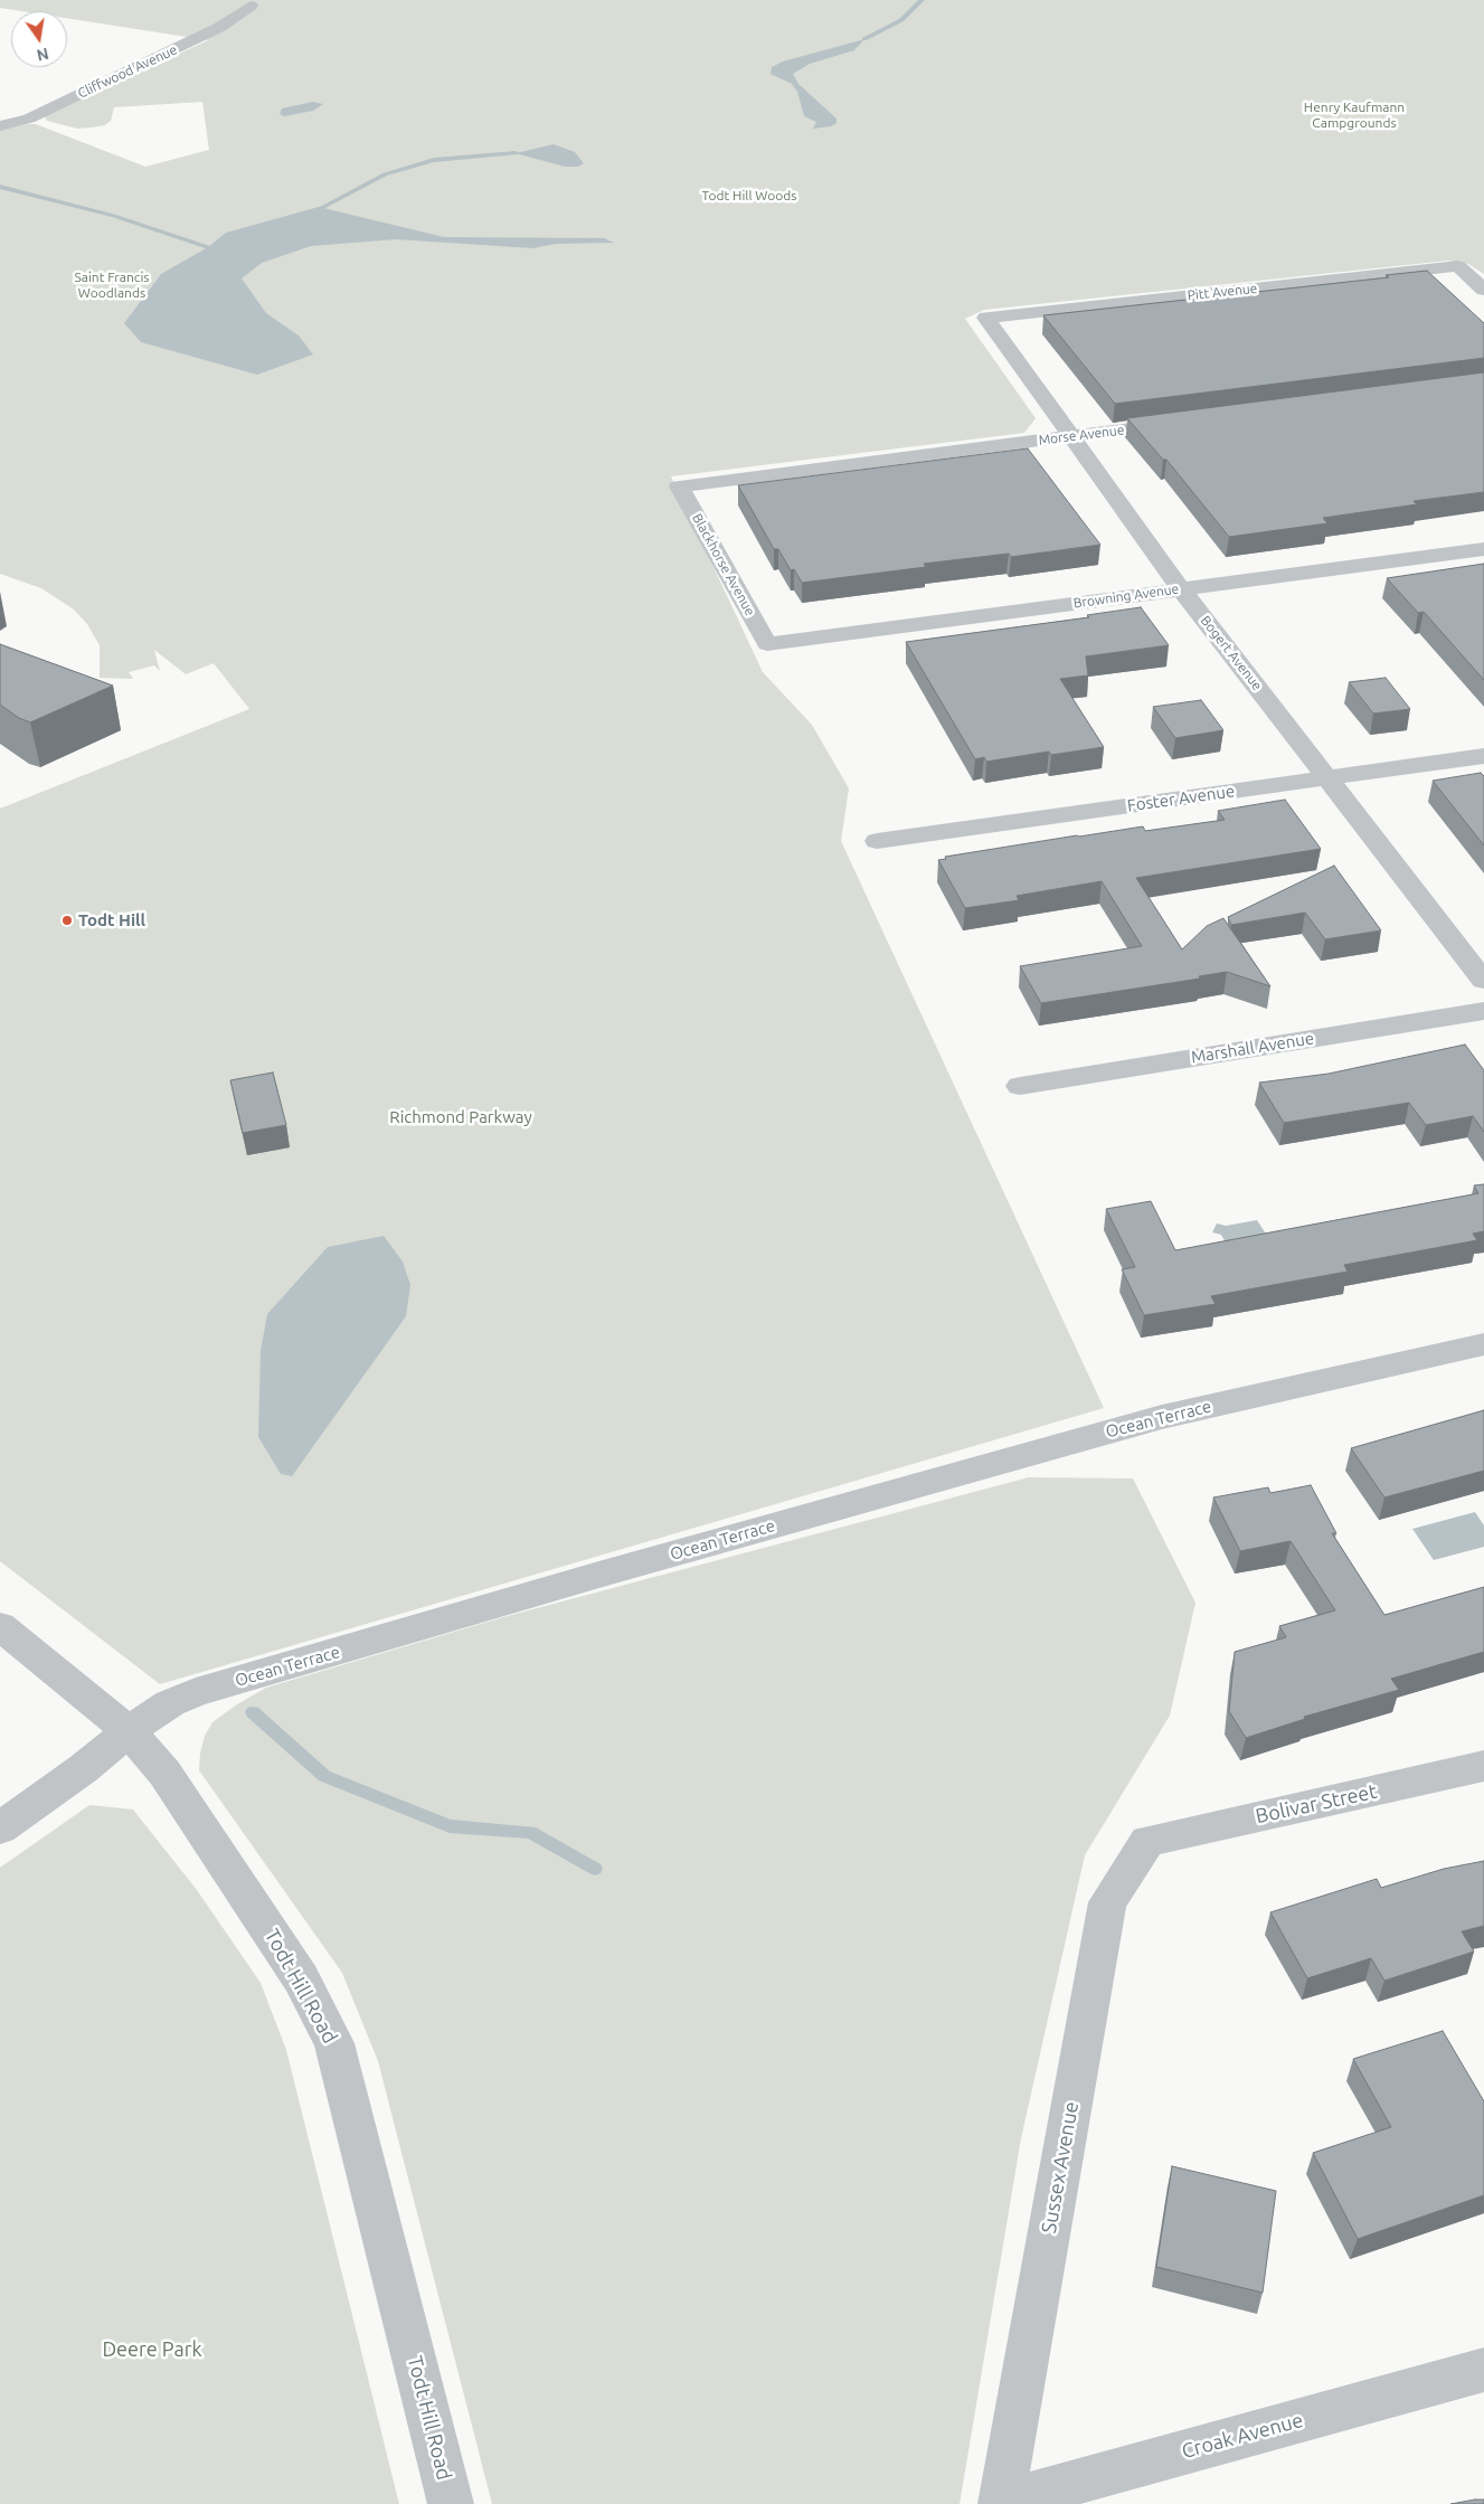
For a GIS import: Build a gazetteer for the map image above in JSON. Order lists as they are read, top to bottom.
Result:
{
  "streets": {
    "street": [
      "Cliffwood Avenue",
      "Pitt Avenue",
      "Morse Avenue",
      "Blackhorse Avenue",
      "Browning Avenue",
      "Bogert Avenue",
      "Foster Avenue",
      "Marshall Avenue",
      "Ocean Terrace",
      "Bolivar Street",
      "Todt Hill Road",
      "Sussex Avenue",
      "Croak Avenue"
    ]
  },
  "crossings": [
    ["Pitt Avenue", "Bogert Avenue"],
    ["Morse Avenue", "Blackhorse Avenue"],
    ["Morse Avenue", "Bogert Avenue"],
    ["Blackhorse Avenue", "Browning Avenue"],
    ["Browning Avenue", "Bogert Avenue"],
    ["Bogert Avenue", "Foster Avenue"],
    ["Ocean Terrace", "Todt Hill Road"],
    ["Bolivar Street", "Sussex Avenue"],
    ["Sussex Avenue", "Croak Avenue"]
  ],
  "parks": [
    "Henry Kaufmann Campgrounds",
    "Todt Hill Woods",
    "Saint Francis Woodlands",
    "Richmond Parkway",
    "Deere Park"
  ],
  "places": ["Todt Hill"],
  "north": "bottom"
}
